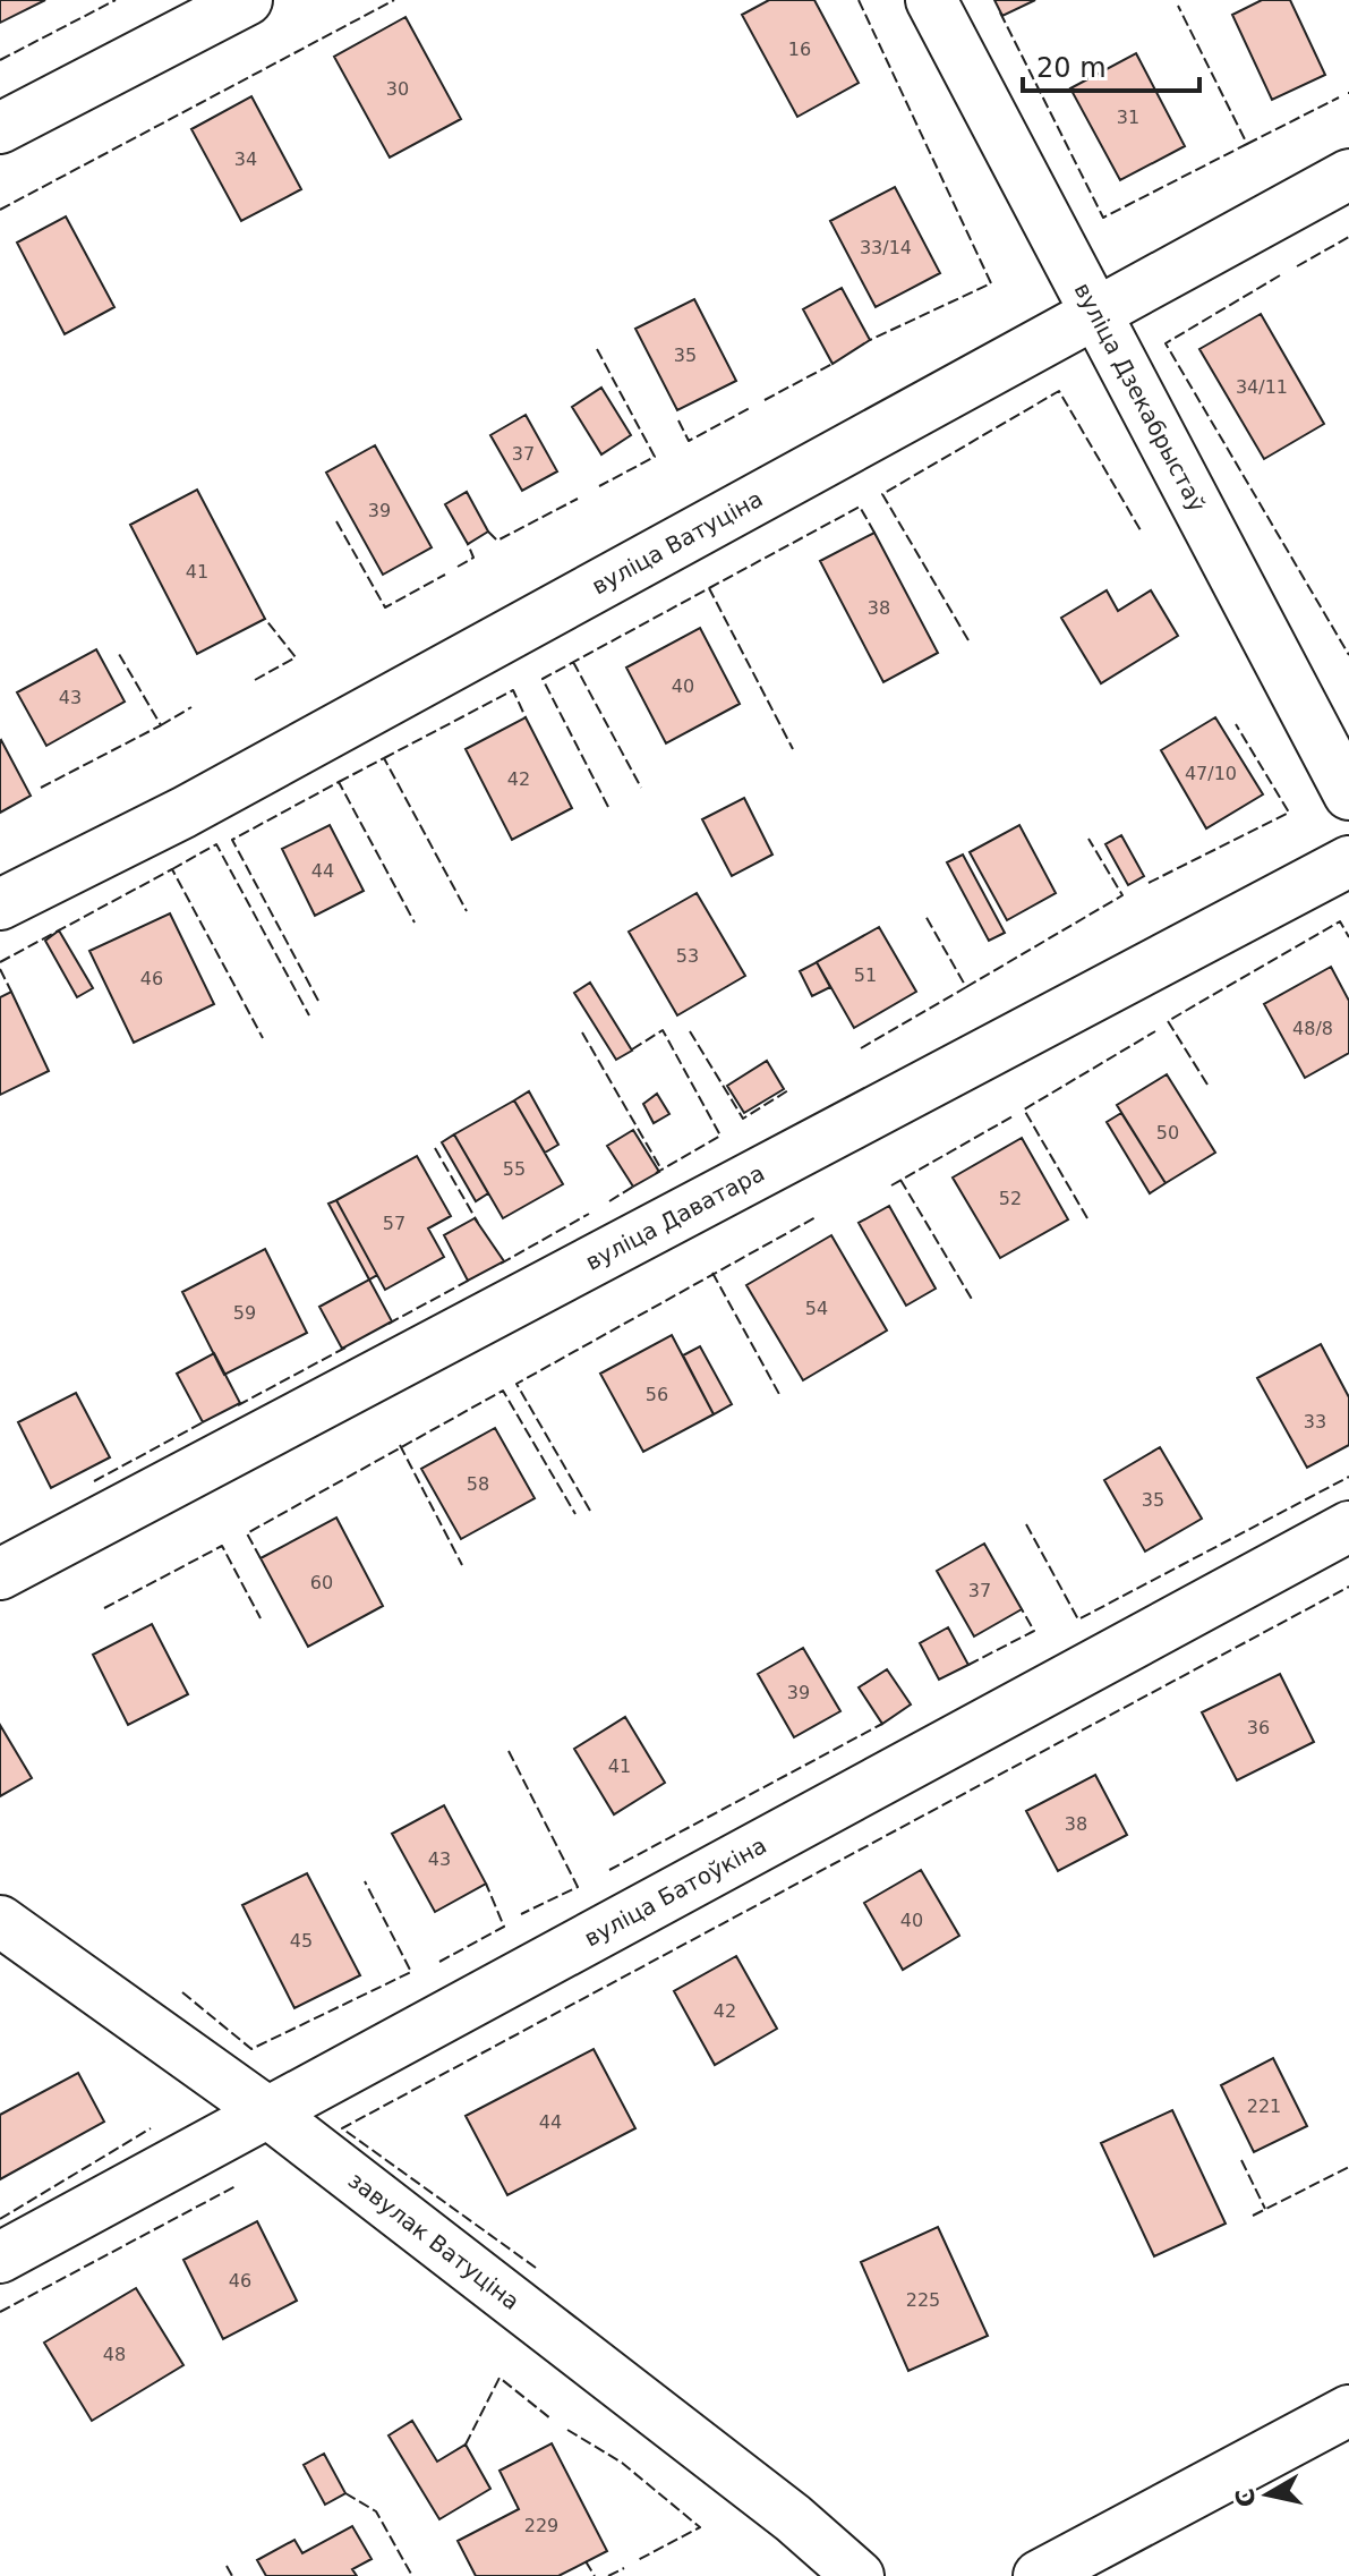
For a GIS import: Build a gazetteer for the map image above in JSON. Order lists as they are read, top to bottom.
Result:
{
  "streets": {
    "street": [
      "вуліца Дзекабрыстаў",
      "вуліца Ватуціна",
      "вуліца Даватара",
      "вуліца Батоўкіна",
      "завулак Ватуціна"
    ]
  },
  "crossings": [
    ["вуліца Дзекабрыстаў", "вуліца Ватуціна"],
    ["вуліца Батоўкіна", "завулак Ватуціна"]
  ],
  "house_numbers": [
    "16",
    "30",
    "31",
    "34",
    "33/14",
    "35",
    "34/11",
    "37",
    "39",
    "41",
    "38",
    "40",
    "43",
    "47/10",
    "42",
    "44",
    "53",
    "51",
    "46",
    "48/8",
    "50",
    "55",
    "52",
    "57",
    "54",
    "59",
    "56",
    "33",
    "58",
    "35",
    "60",
    "37",
    "39",
    "36",
    "41",
    "38",
    "43",
    "40",
    "45",
    "42",
    "221",
    "44",
    "46",
    "225",
    "48",
    "229"
  ],
  "scale_bar": "20 m",
  "north": "left"
}
